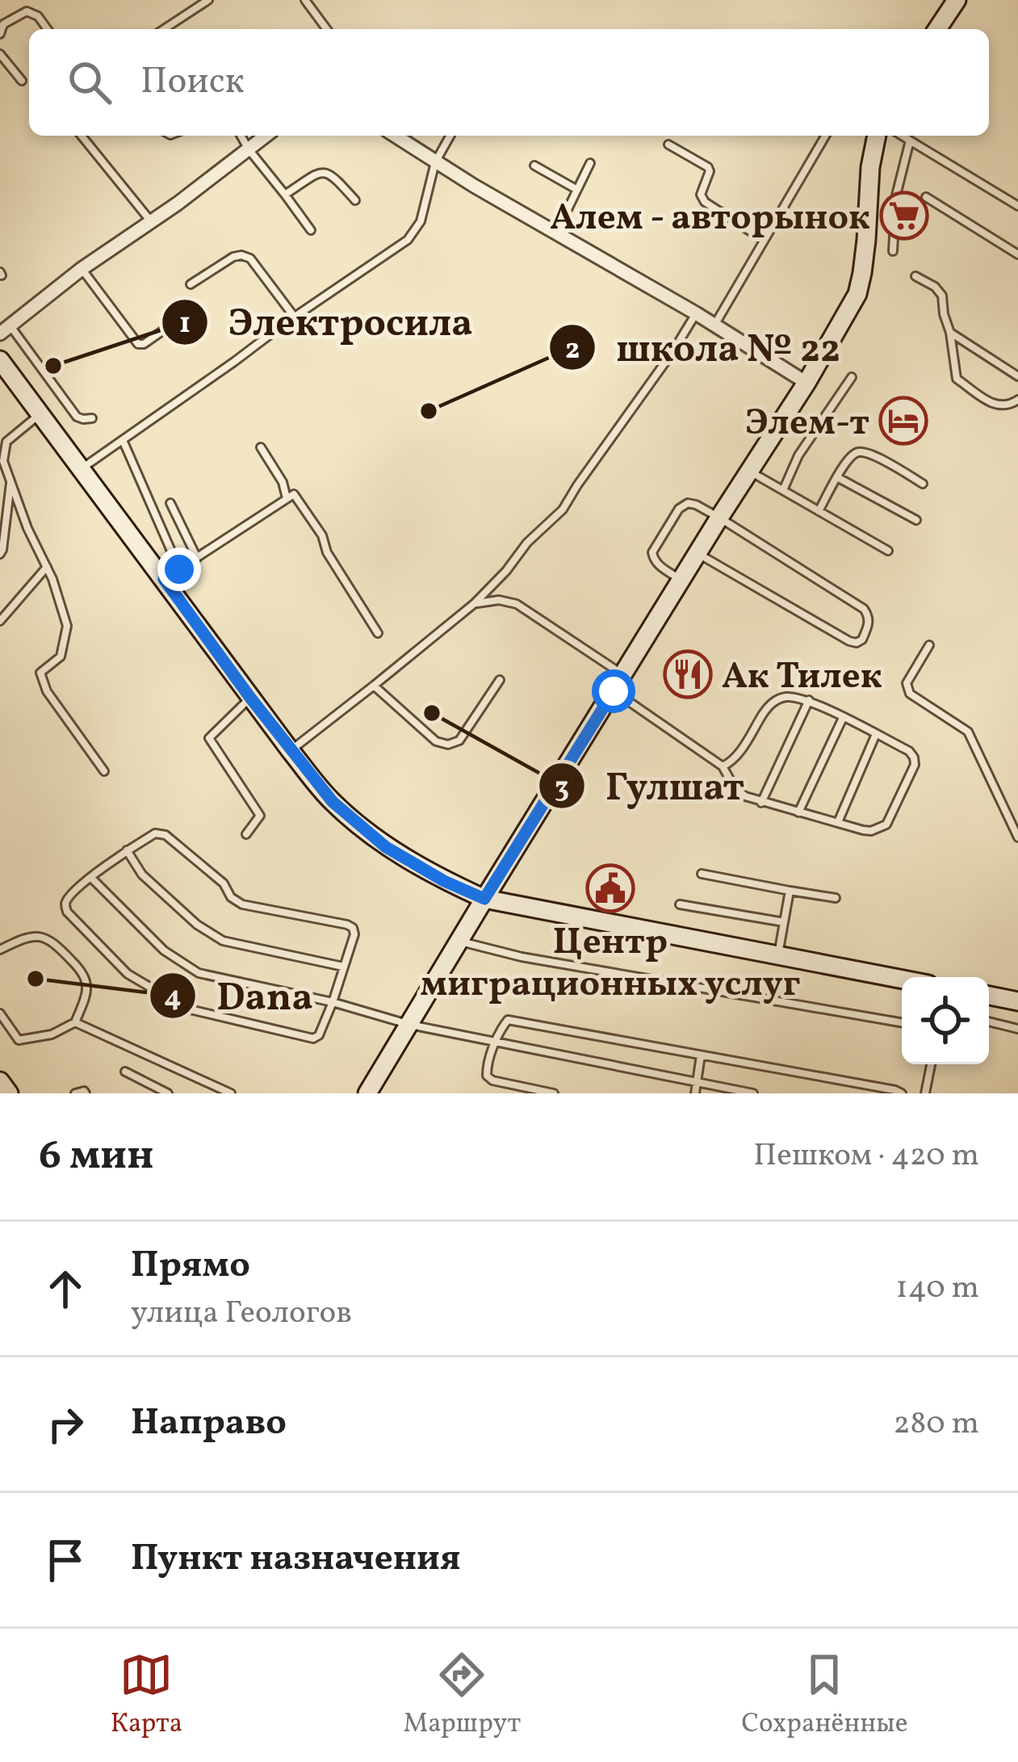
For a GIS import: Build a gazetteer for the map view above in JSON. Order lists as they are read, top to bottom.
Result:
{
  "places": {
    "supermarket": ["Алем - авторынок"],
    "other": [
      "Электросила",
      "школа № 22",
      "Гулшат",
      "Dana"
    ],
    "hotel": ["Элем-т"],
    "restaurant": ["Ак Тилек"],
    "public building": ["Центр миграционных услуг"]
  },
  "page": {
    "search": "Поиск",
    "heading": ["6 мин", "Пешком · 420 m"],
    "list": [
      ["Прямо", "улица Геологов", "140 m"],
      ["Направо", "280 m"],
      "Пункт назначения"
    ],
    "nav": ["Карта", "Маршрут", "Сохранённые"]
  }
}
